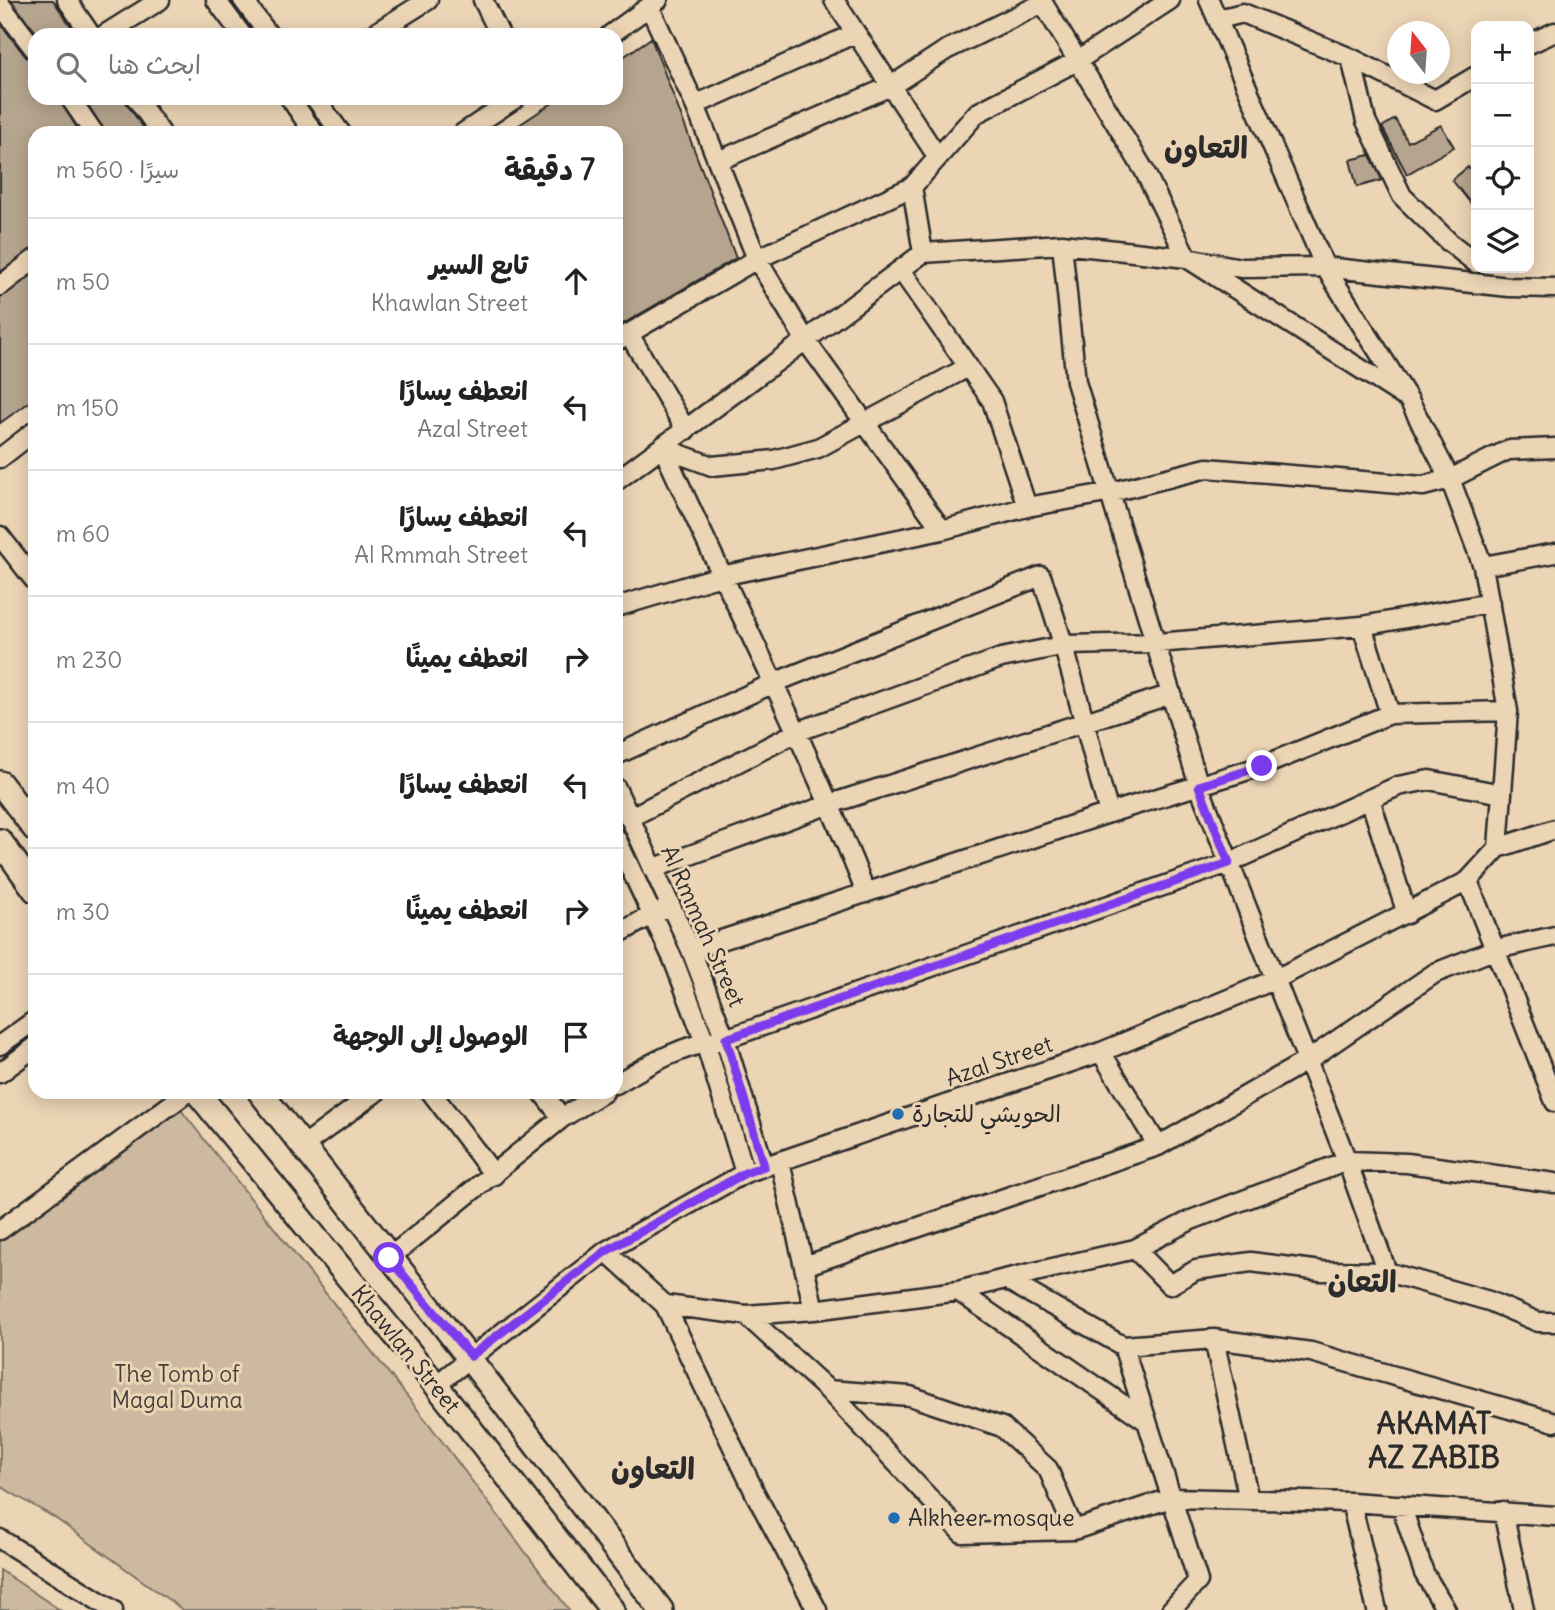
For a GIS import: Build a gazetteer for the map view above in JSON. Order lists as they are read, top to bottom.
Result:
{
  "streets": {
    "main road": ["Khawlan Street"],
    "street": ["Al Rmmah Street", "Azal Street"]
  },
  "crossings": [
    ["Al Rmmah Street", "Azal Street"],
    ["Azal Street", "Khawlan Street"]
  ],
  "districts": [
    "التعاون",
    "التعان",
    "AKAMAT AZ ZABIB",
    "التعاون"
  ],
  "parks": ["The Tomb of Magal Duma"],
  "places": ["الحويشي للتجارة", "Alkheer mosque"],
  "north": "top",
  "page": {
    "map_buttons": ["+", "−"],
    "search": "ابحث هنا",
    "heading": ["7 دقيقة", "سيرًا · 560 m"],
    "list": [
      ["تابع السير", "Khawlan Street", "50 m"],
      ["انعطف يسارًا", "Azal Street", "150 m"],
      ["انعطف يسارًا", "Al Rmmah Street", "60 m"],
      ["انعطف يمينًا", "230 m"],
      ["انعطف يسارًا", "40 m"],
      ["انعطف يمينًا", "30 m"],
      "الوصول إلى الوجهة"
    ]
  }
}
